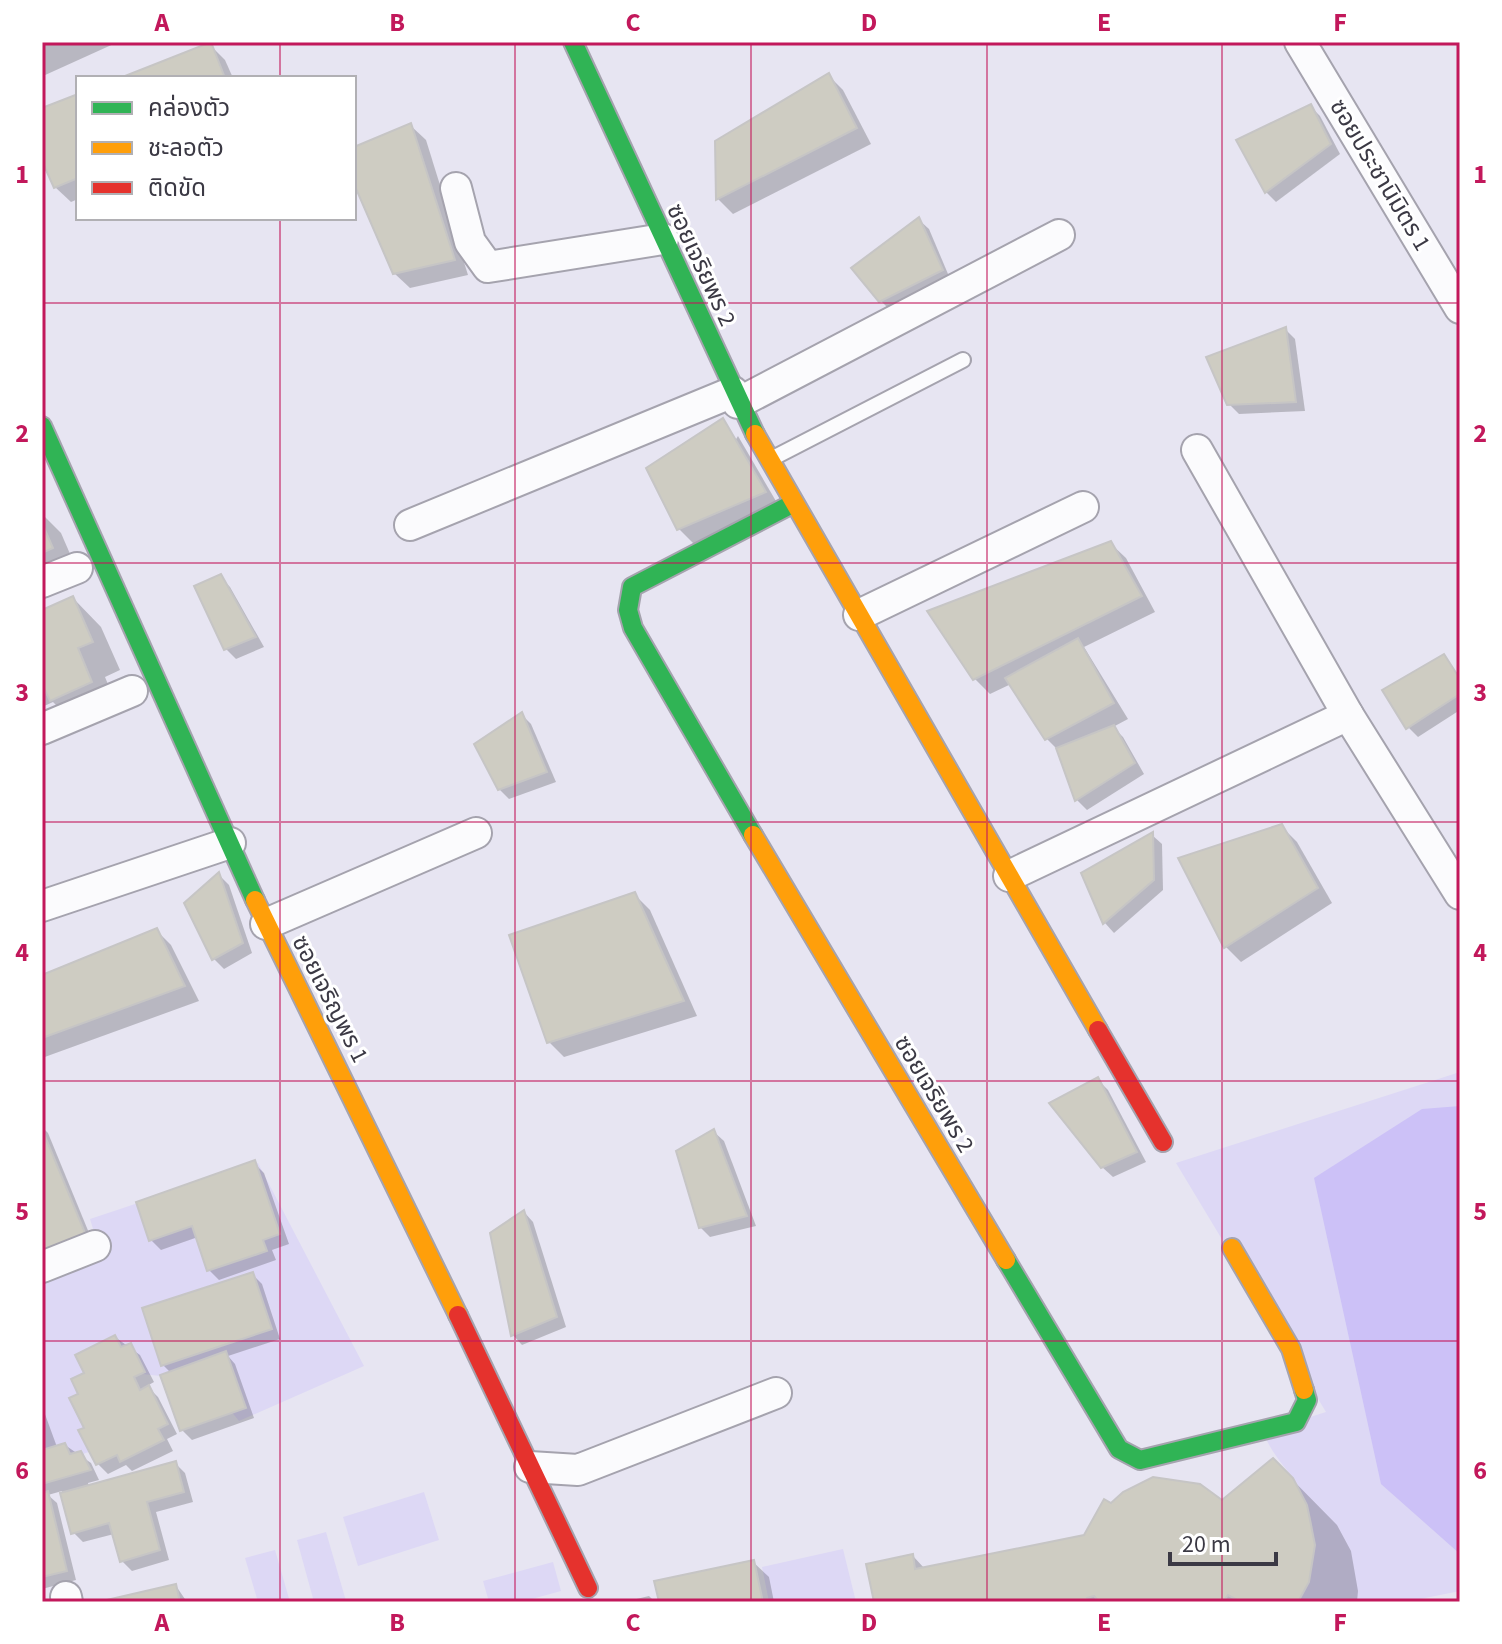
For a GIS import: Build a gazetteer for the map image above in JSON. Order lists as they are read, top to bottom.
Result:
{
  "streets": {
    "street": ["ซอยประชานิมิตร 1", "ซอยเจริยพร 2", "ซอยเจริญพร 1"]
  },
  "legend": ["คล่องตัว", "ชะลอตัว", "ติดขัด"],
  "scale_bar": "20 m",
  "grid": {
    "columns": [
      "A",
      "B",
      "C",
      "D",
      "E",
      "F"
    ],
    "rows": [
      "1",
      "2",
      "3",
      "4",
      "5",
      "6"
    ]
  }
}
